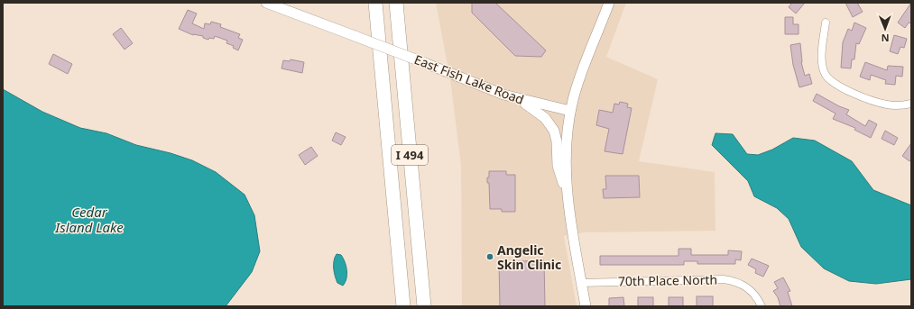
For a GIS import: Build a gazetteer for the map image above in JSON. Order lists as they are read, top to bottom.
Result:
{
  "streets": {
    "highway": ["I 494"],
    "street": ["East Fish Lake Road", "70th Place North"]
  },
  "water": ["Cedar Island Lake"],
  "places": ["Angelic Skin Clinic"],
  "north": "bottom"
}
